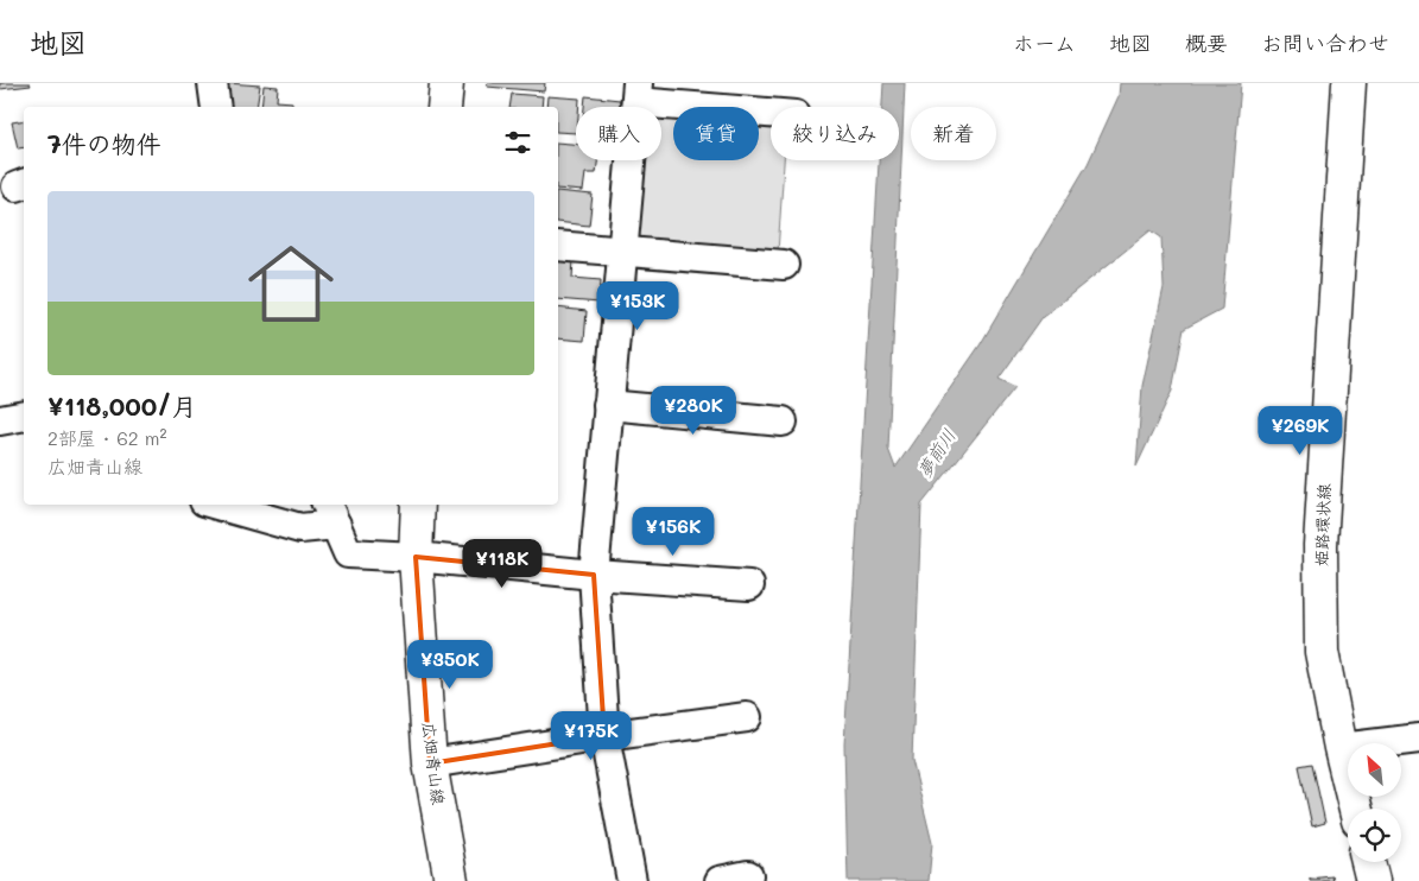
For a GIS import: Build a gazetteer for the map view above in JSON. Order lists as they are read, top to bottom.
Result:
{
  "streets": {
    "main road": ["姫路環状線", "広畑青山線"]
  },
  "water": ["夢前川"],
  "north": "top left",
  "page": {
    "header": "地図",
    "nav": [
      "ホーム",
      "地図",
      "概要",
      "お問い合わせ"
    ],
    "chip": [
      "購入",
      "賃貸",
      "絞り込み",
      "新着"
    ],
    "heading": "7件の物件",
    "list": [
      {
        "name": "¥118,000/月",
        "note": "2部屋 · 62 m² · 広畑青山線"
      }
    ],
    "price": [
      "¥153K",
      "¥280K",
      "¥269K",
      "¥156K",
      "¥118K",
      "¥350K",
      "¥175K"
    ]
  }
}
